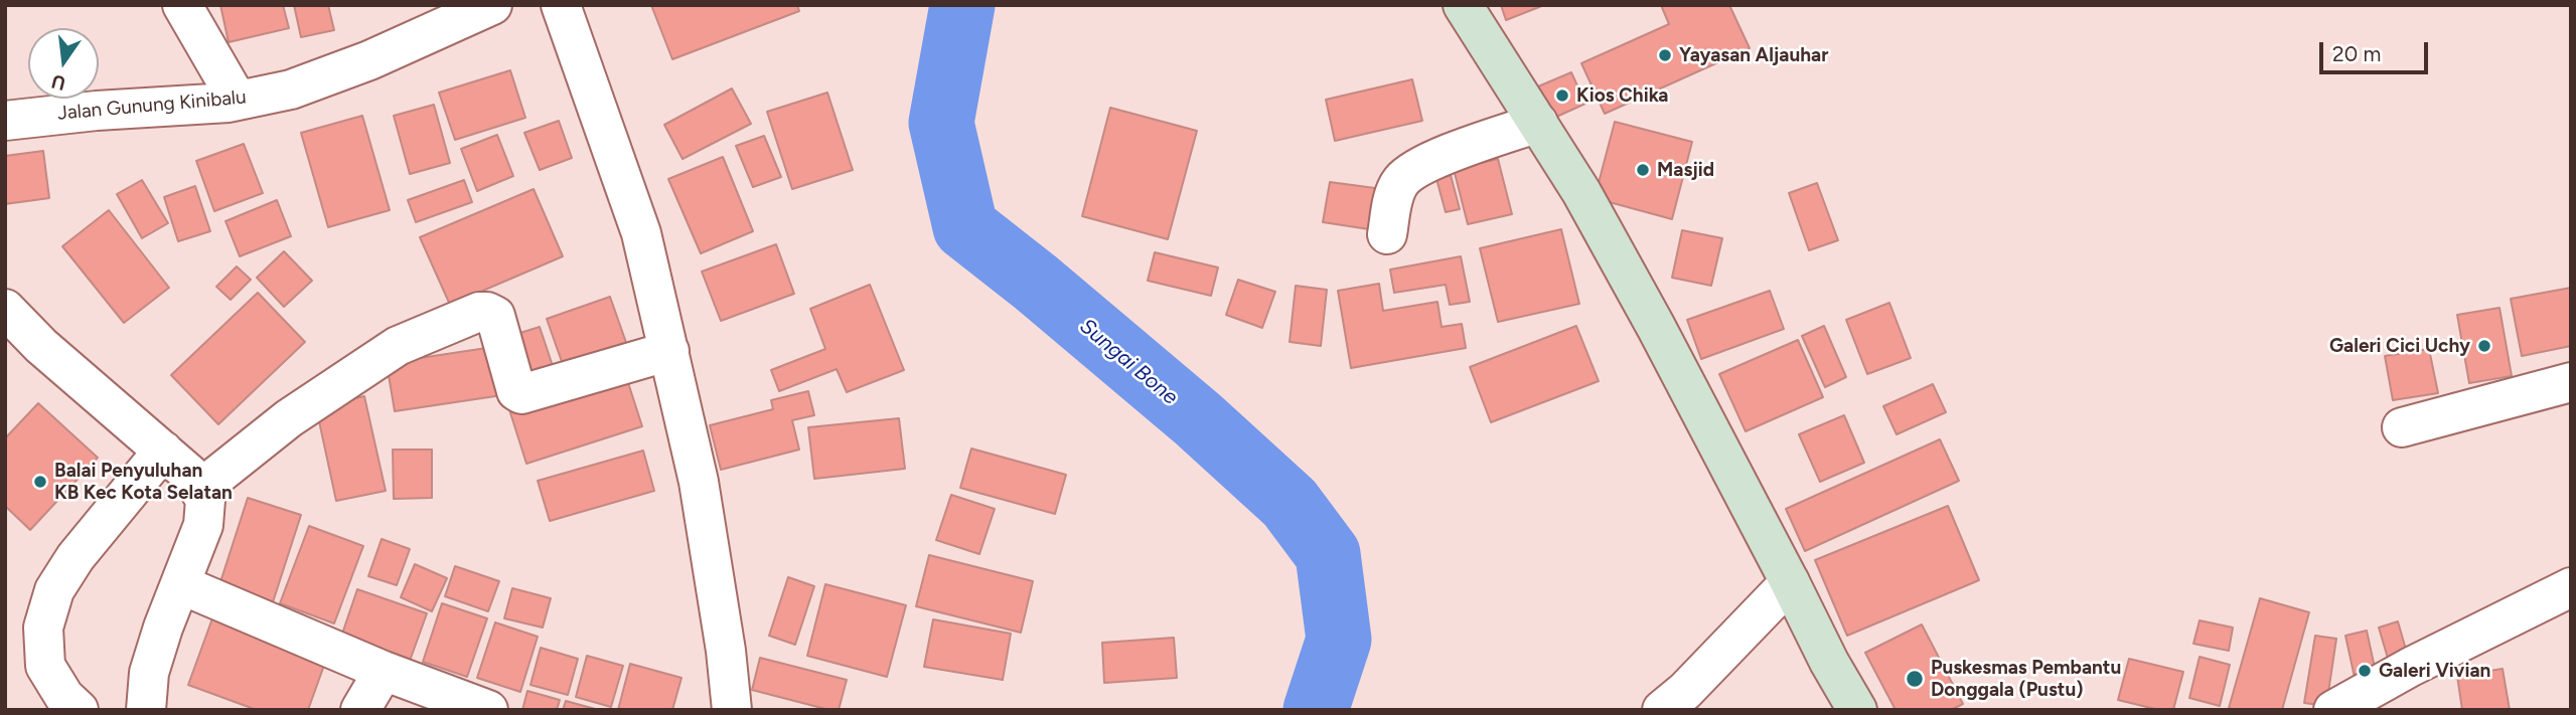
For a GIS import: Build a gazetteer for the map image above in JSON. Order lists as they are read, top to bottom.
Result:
{
  "streets": {
    "street": ["Jalan Gunung Kinibalu"]
  },
  "water": ["Sungai Bone"],
  "places": [
    "Yayasan Aljauhar",
    "Kios Chika",
    "Masjid",
    "Galeri Cici Uchy",
    "Balai Penyuluhan KB Kec Kota Selatan",
    "Galeri Vivian",
    "Puskesmas Pembantu Donggala (Pustu)"
  ],
  "scale_bar": "20 m",
  "north": "bottom"
}
